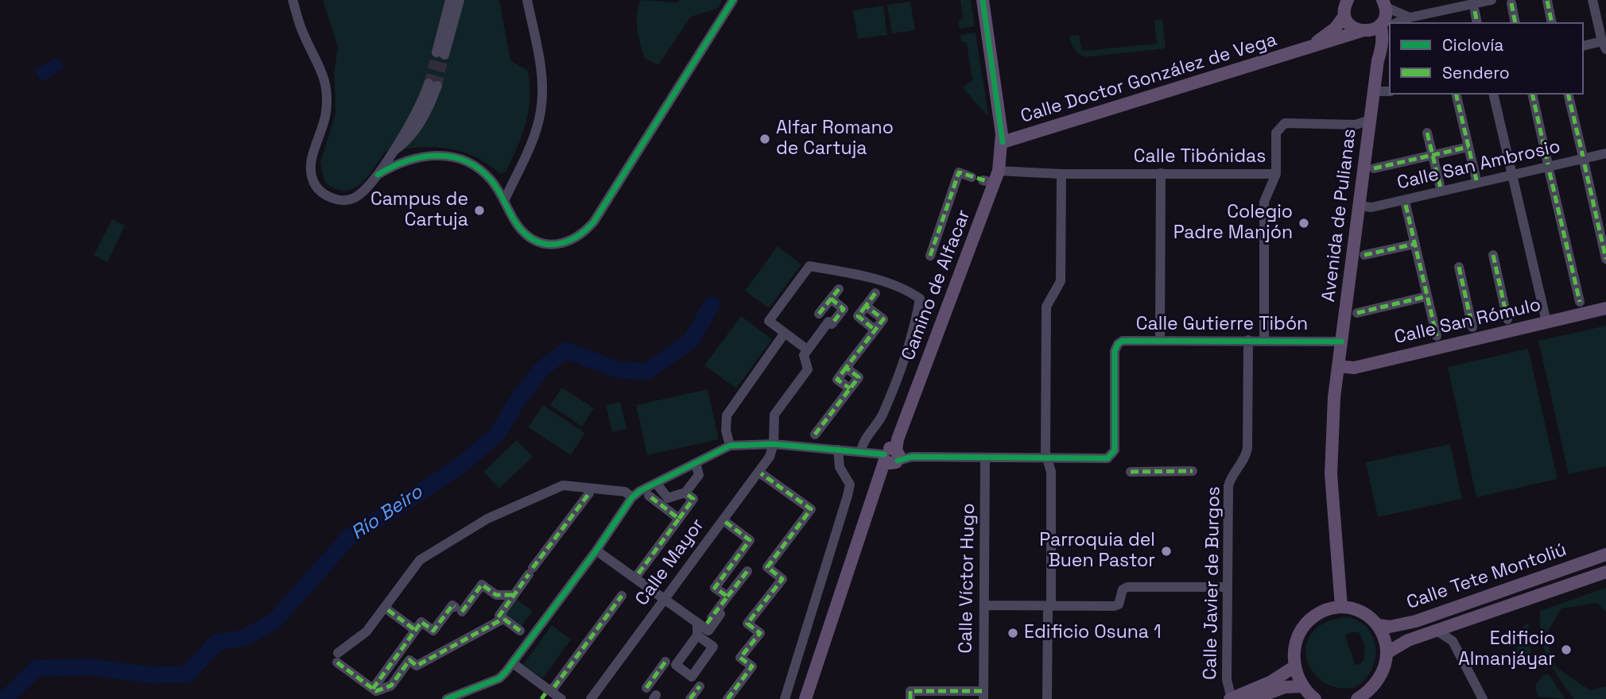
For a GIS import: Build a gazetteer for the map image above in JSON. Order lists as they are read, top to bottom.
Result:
{
  "streets": {
    "main road": [
      "Calle Doctor González de Vega",
      "Avenida de Pulianas",
      "Camino de Alfacar",
      "Calle San Rómulo",
      "Calle Tete Montoliú"
    ],
    "street": [
      "Calle Tibónidas",
      "Calle San Ambrosio",
      "Calle Gutierre Tibón",
      "Calle Mayor",
      "Calle Víctor Hugo",
      "Calle Javier de Burgos"
    ]
  },
  "crossings": [
    ["Calle Doctor González de Vega", "Avenida de Pulianas"],
    ["Calle Doctor González de Vega", "Camino de Alfacar"],
    ["Calle Tibónidas", "Avenida de Pulianas"],
    ["Calle Tibónidas", "Camino de Alfacar"],
    ["Calle San Ambrosio", "Avenida de Pulianas"],
    ["Avenida de Pulianas", "Calle San Rómulo"],
    ["Avenida de Pulianas", "Calle Gutierre Tibón"],
    ["Camino de Alfacar", "Calle Gutierre Tibón"],
    ["Calle Gutierre Tibón", "Calle Víctor Hugo"],
    ["Calle Gutierre Tibón", "Calle Javier de Burgos"]
  ],
  "water": ["Río Beiro"],
  "places": [
    "Alfar Romano de Cartuja",
    "Campus de Cartuja",
    "Colegio Padre Manjón",
    "Parroquia del Buen Pastor",
    "Edificio Osuna 1",
    "Edificio Almanjáyar"
  ],
  "legend": ["Ciclovía", "Sendero"]
}
